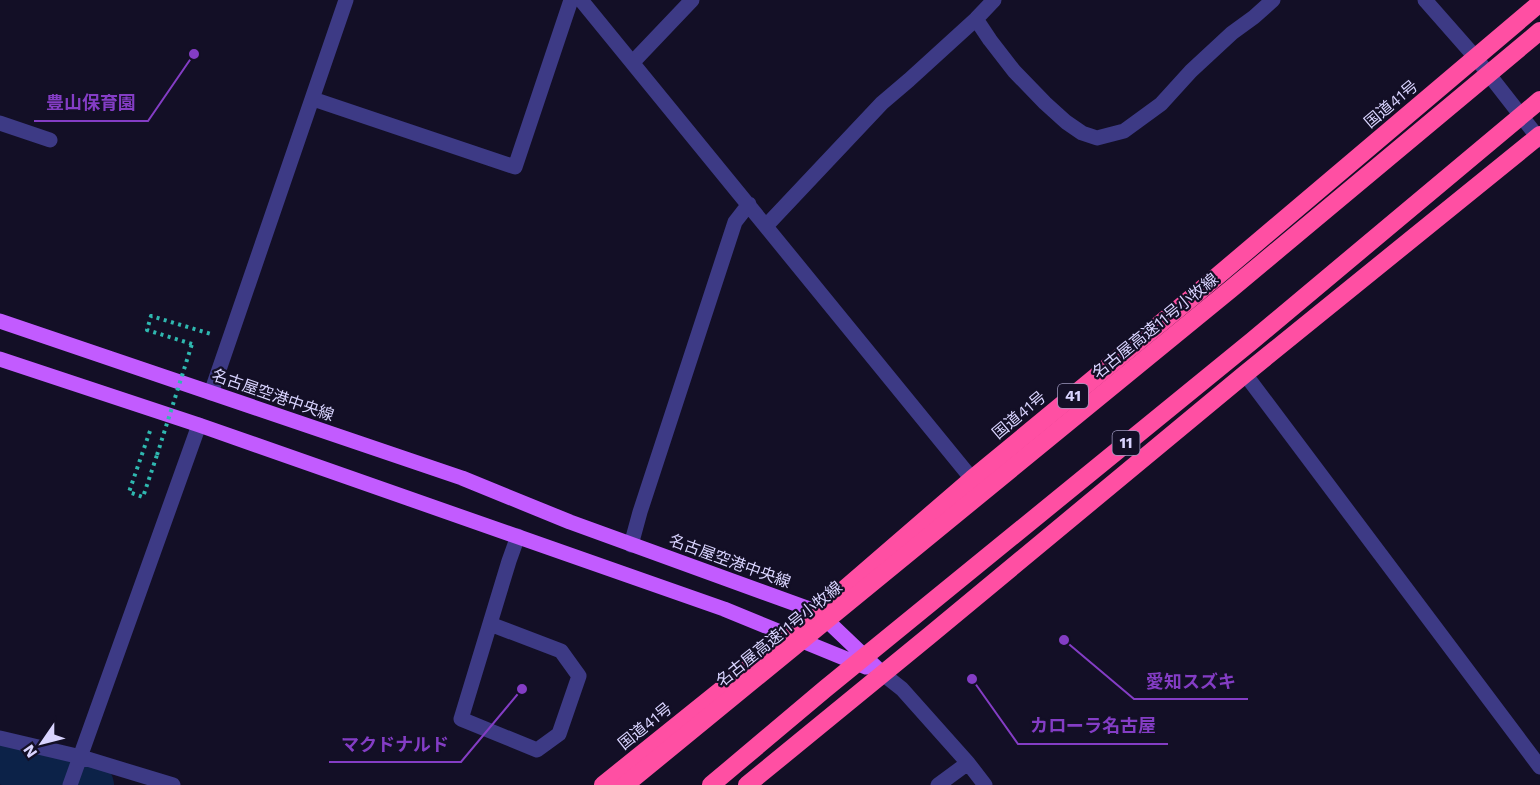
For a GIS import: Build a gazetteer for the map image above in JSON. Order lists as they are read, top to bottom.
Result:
{
  "streets": {
    "highway": [
      "国道41号",
      "名古屋高速11号小牧線",
      "41",
      "11"
    ],
    "main road": ["名古屋空港中央線"]
  },
  "crossings": [
    ["国道41号", "名古屋空港中央線"]
  ],
  "places": [
    "豊山保育園",
    "愛知スズキ",
    "カローラ名古屋",
    "マクドナルド"
  ],
  "north": "bottom left"
}
